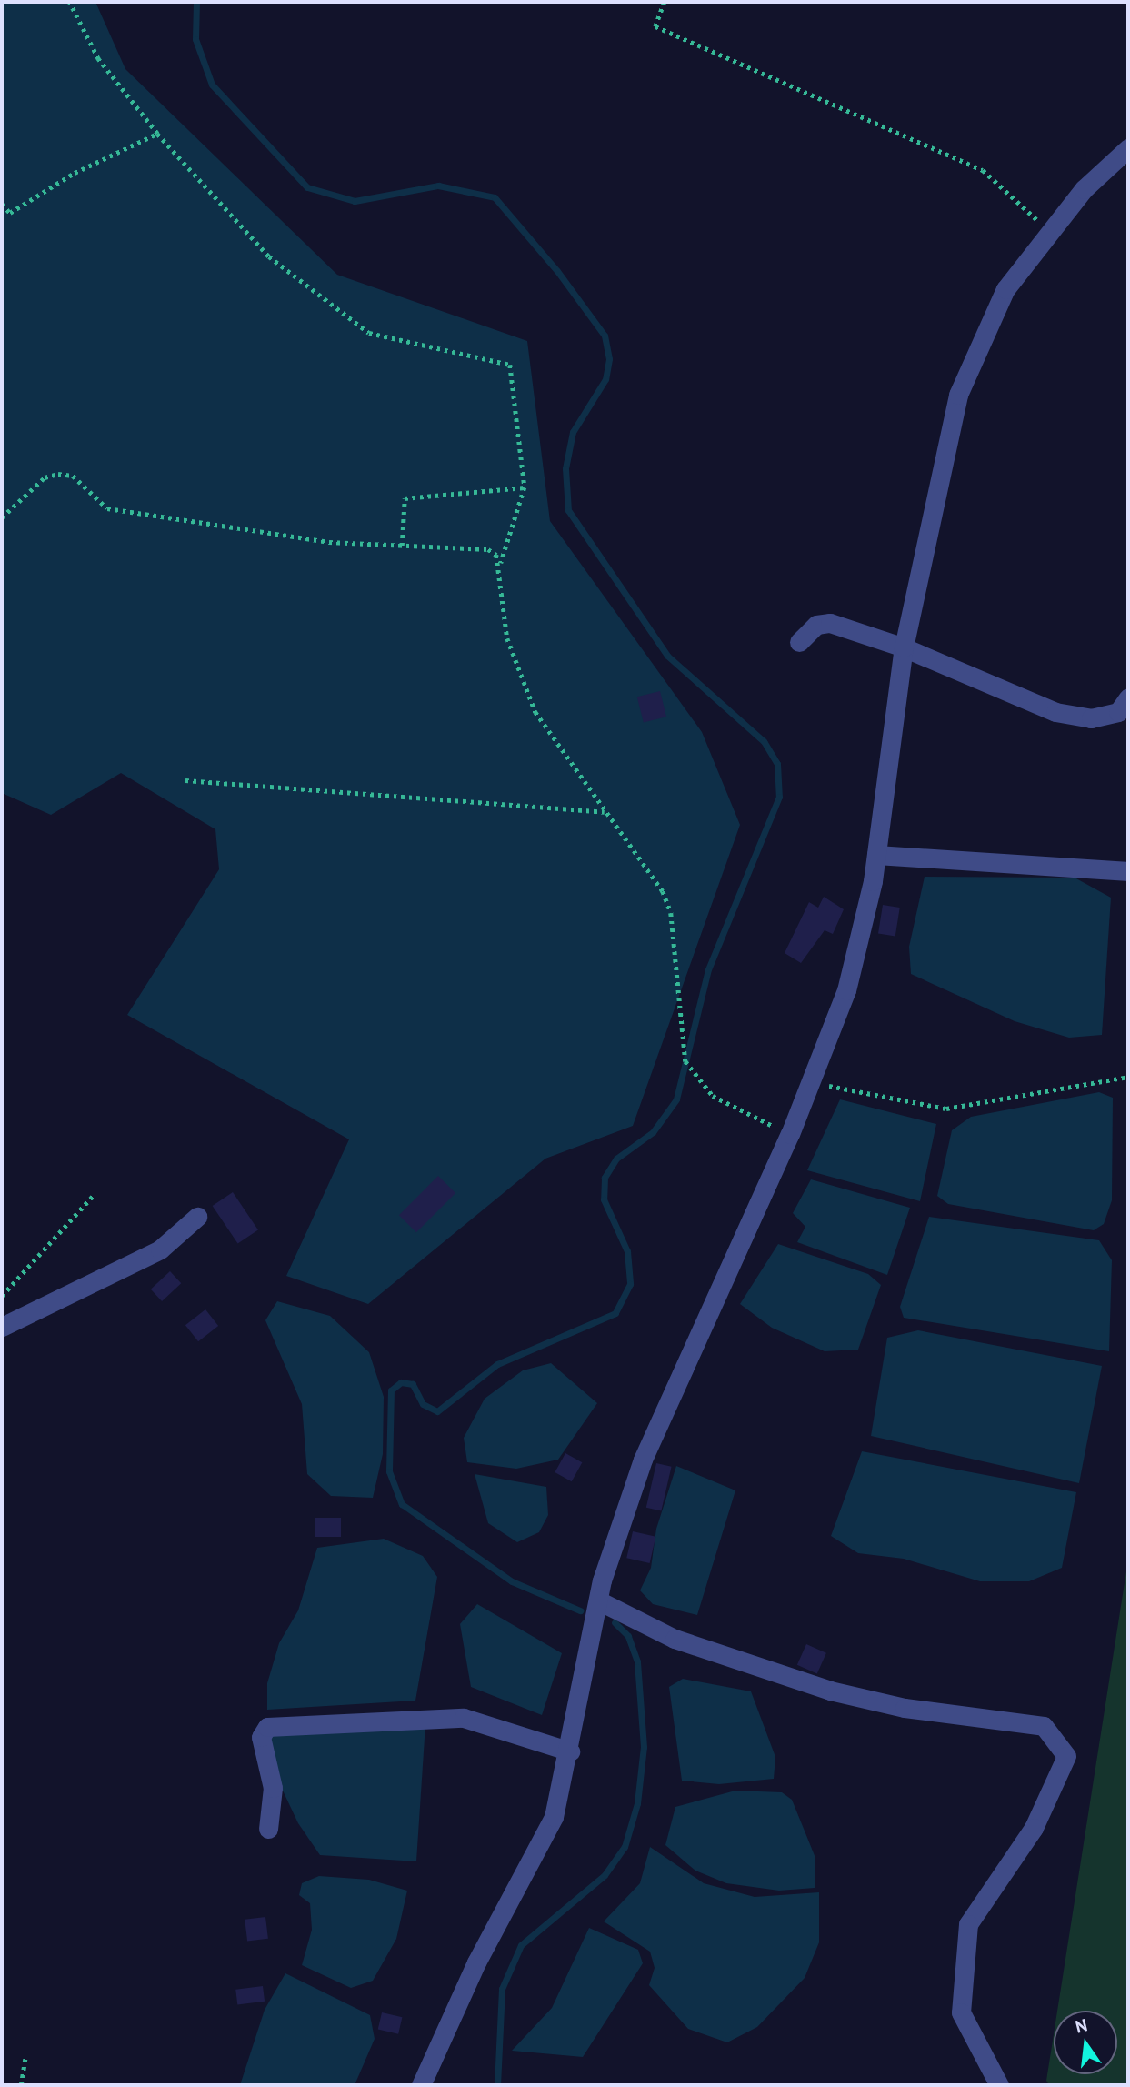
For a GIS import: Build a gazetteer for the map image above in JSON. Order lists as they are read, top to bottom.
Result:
{
  "north": "top"
}
